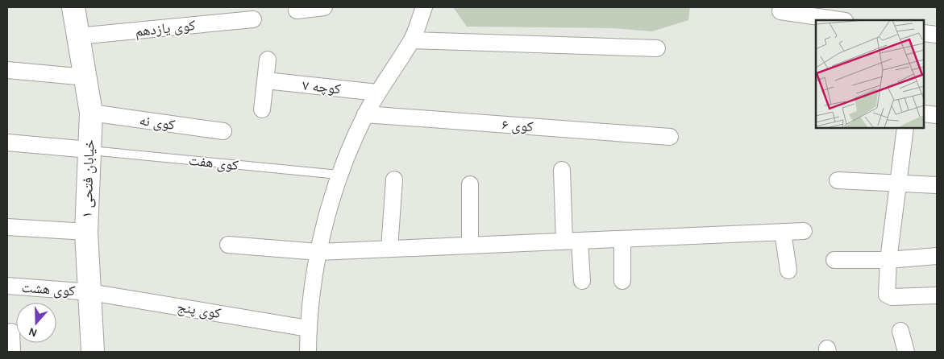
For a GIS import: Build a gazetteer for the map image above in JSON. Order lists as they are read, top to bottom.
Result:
{
  "streets": {
    "street": [
      "کوی یازدهم",
      "کوچه ۷",
      "کوی نه",
      "کوی ۶",
      "خیابان فتحی ۱",
      "کوی هشت",
      "کوی پنج"
    ],
    "lane": ["کوی هفت"]
  },
  "crossings": [
    ["کوی یازدهم", "خیابان فتحی ۱"],
    ["کوی نه", "خیابان فتحی ۱"],
    ["کوی هفت", "خیابان فتحی ۱"],
    ["خیابان فتحی ۱", "کوی هشت"],
    ["خیابان فتحی ۱", "کوی پنج"],
    ["کوی هشت", "کوی پنج"]
  ],
  "north": "bottom"
}
